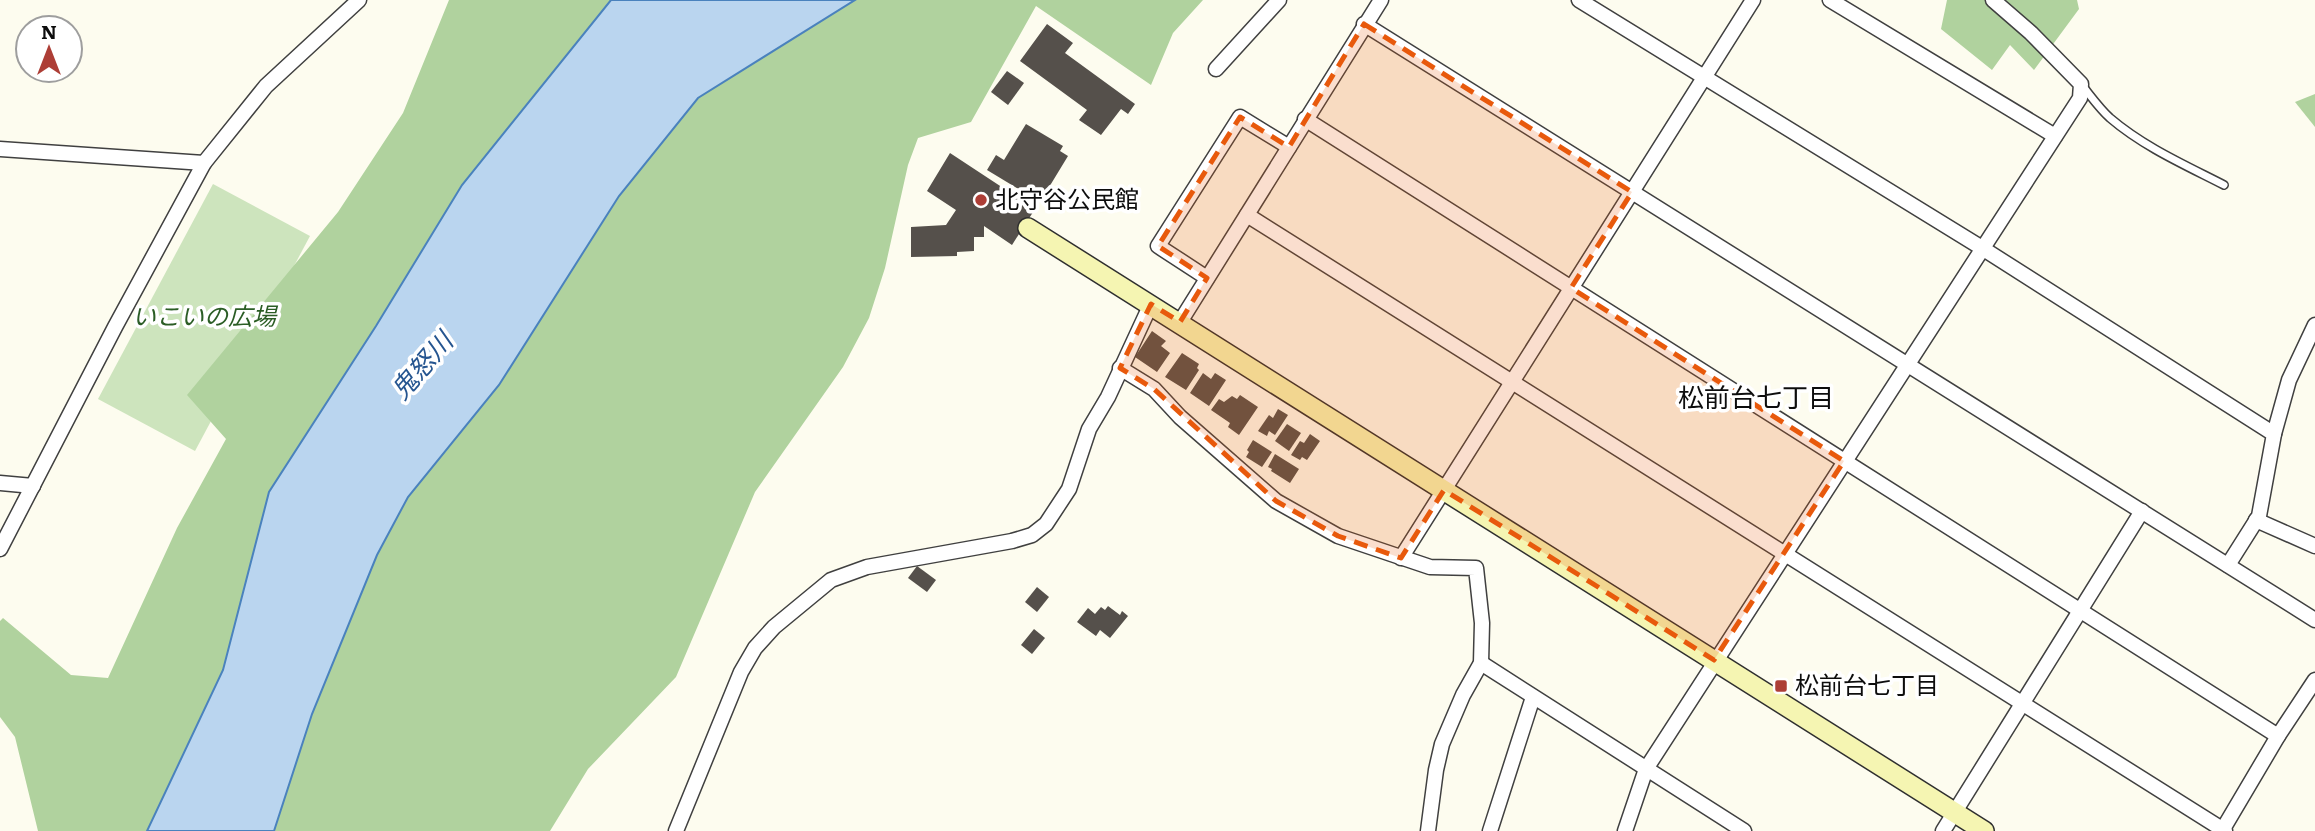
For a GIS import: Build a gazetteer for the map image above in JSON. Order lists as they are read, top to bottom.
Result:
{
  "districts": ["松前台七丁目"],
  "water": ["鬼怒川"],
  "parks": ["いこいの広場"],
  "places": {
    "other": ["北守谷公民館"],
    "transit": ["松前台七丁目"]
  },
  "north": "top"
}
